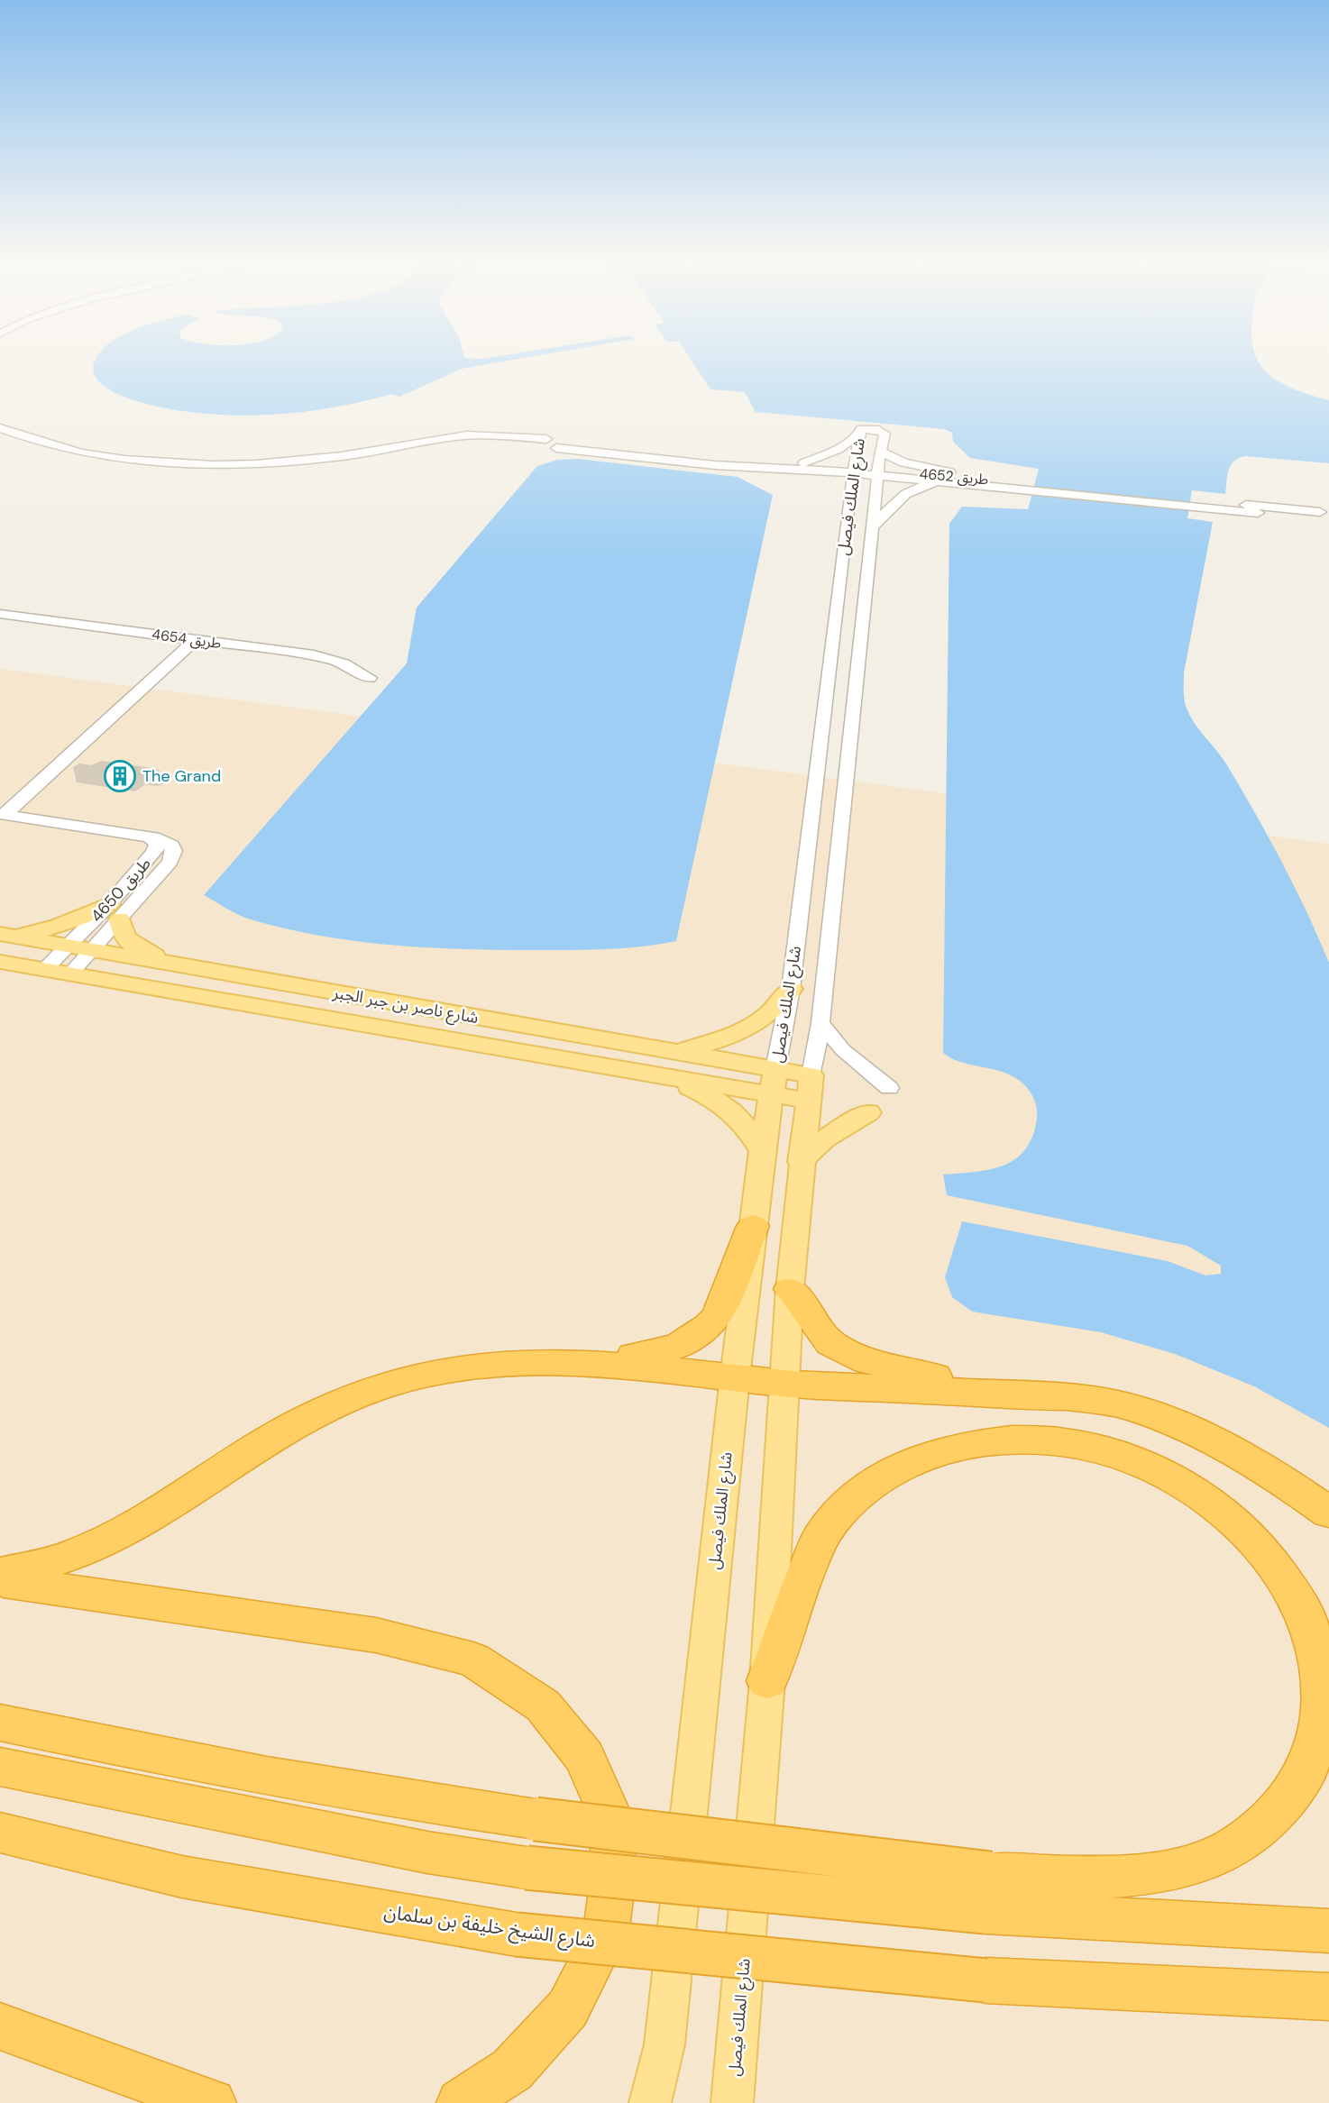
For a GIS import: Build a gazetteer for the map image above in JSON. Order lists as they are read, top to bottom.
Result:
{
  "streets": {
    "highway": ["شارع الشيخ خليفة بن سلمان"],
    "main road": ["شارع الملك فيصل", "شارع ناصر بن جبر الجبر"],
    "street": ["طريق 4652", "طريق 4654", "طريق 4650"]
  },
  "crossings": [
    ["طريق 4652", "شارع الملك فيصل"],
    ["شارع الملك فيصل", "شارع ناصر بن جبر الجبر"],
    ["طريق 4650", "شارع ناصر بن جبر الجبر"]
  ],
  "places": {
    "building": ["The Grand"]
  }
}
